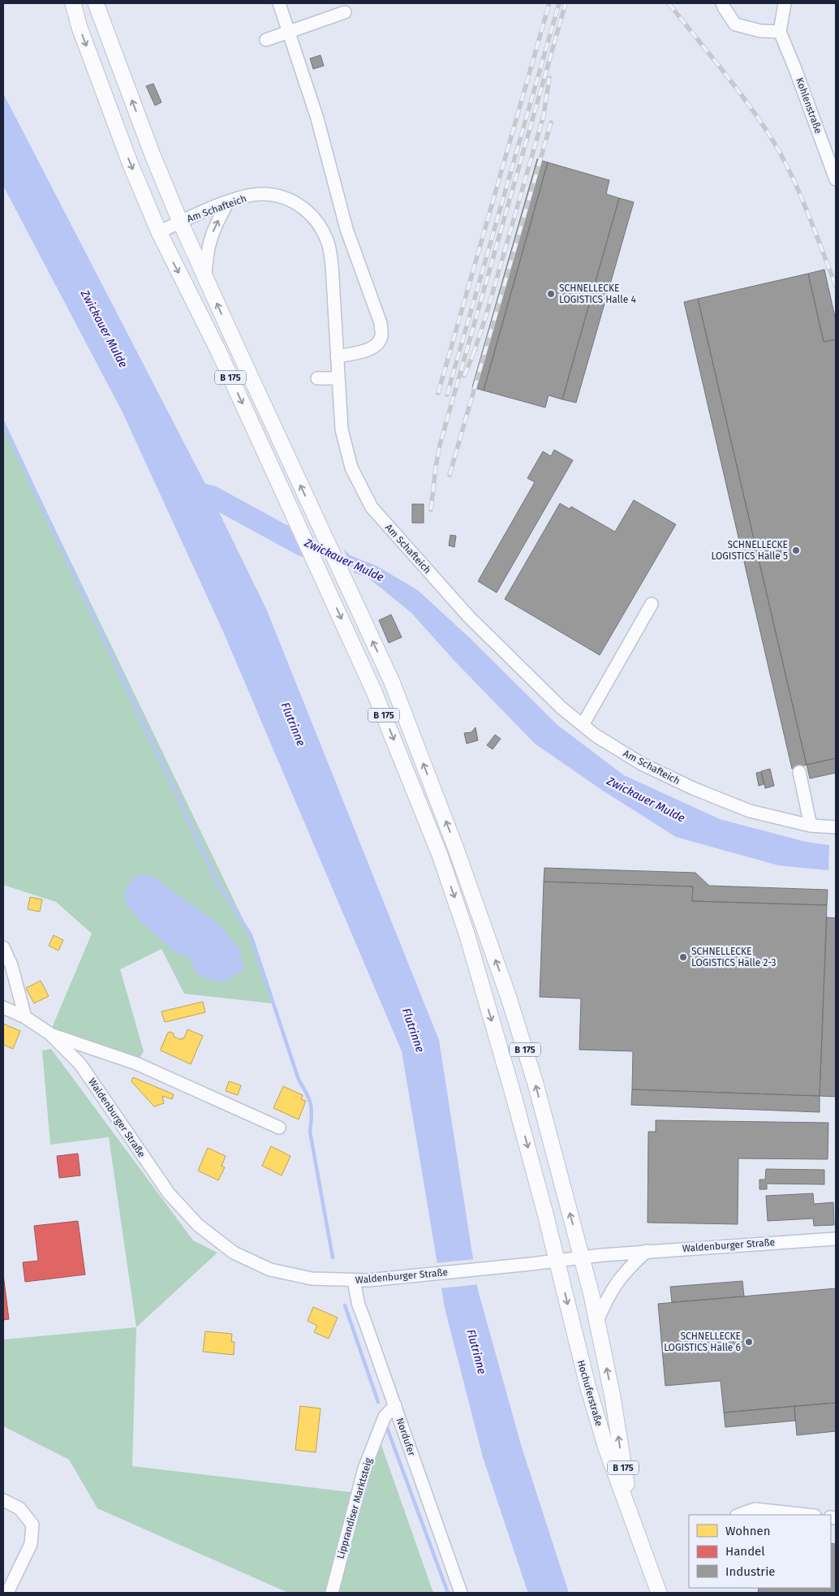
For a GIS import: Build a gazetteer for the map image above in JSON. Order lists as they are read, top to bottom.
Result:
{
  "streets": {
    "main road": ["B 175", "Hochuferstraße"],
    "street": [
      "Kohlenstraße",
      "Am Schafteich",
      "Waldenburger Straße",
      "Nordufer",
      "Lipprandiser Marktsteig"
    ]
  },
  "crossings": [
    ["Am Schafteich", "B 175"],
    ["B 175", "Waldenburger Straße"],
    ["B 175", "Hochuferstraße"],
    ["Waldenburger Straße", "Hochuferstraße"],
    ["Waldenburger Straße", "Nordufer"],
    ["Nordufer", "Lipprandiser Marktsteig"]
  ],
  "water": ["Zwickauer Mulde", "Flutrinne"],
  "places": [
    "SCHNELLECKE LOGISTICS Halle 4",
    "SCHNELLECKE LOGISTICS Halle 5",
    "SCHNELLECKE LOGISTICS Halle 2-3",
    "SCHNELLECKE LOGISTICS Halle 6"
  ],
  "legend": ["Wohnen", "Handel", "Industrie"]
}
